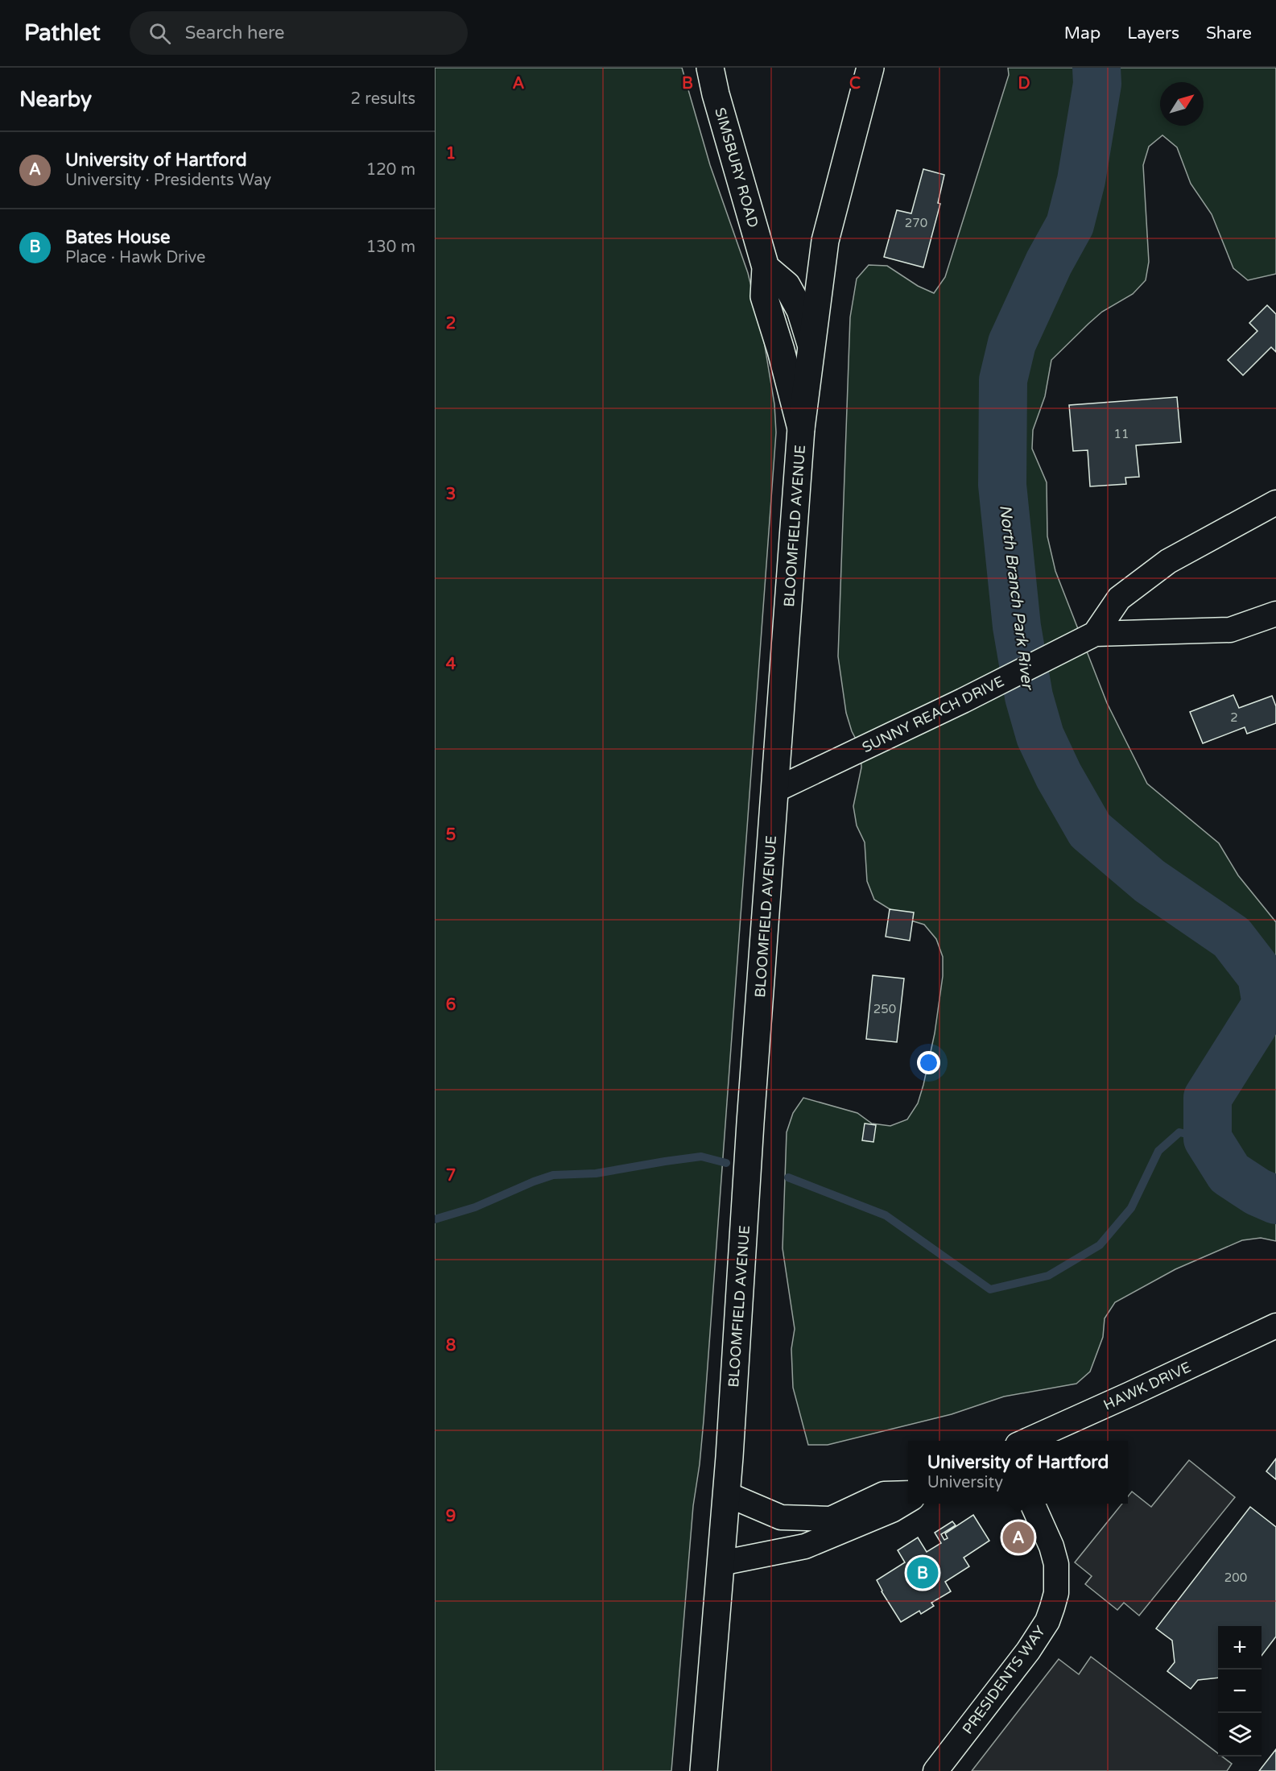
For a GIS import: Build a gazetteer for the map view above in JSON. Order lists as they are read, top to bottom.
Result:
{
  "streets": {
    "main road": ["SIMSBURY ROAD", "BLOOMFIELD AVENUE"],
    "street": ["SUNNY REACH DRIVE", "HAWK DRIVE", "PRESIDENTS WAY"]
  },
  "crossings": [
    ["SIMSBURY ROAD", "BLOOMFIELD AVENUE"],
    ["BLOOMFIELD AVENUE", "SUNNY REACH DRIVE"]
  ],
  "water": ["North Branch Park River"],
  "house_numbers": [
    "270",
    "11",
    "2",
    "250",
    "200"
  ],
  "north": "top right",
  "page": {
    "header": "Pathlet",
    "search": "Search here",
    "nav": ["Map", "Layers", "Share"],
    "heading": ["Nearby", "2 results"],
    "list": [
      {
        "mark": "A",
        "name": "University of Hartford",
        "note": "University · Presidents Way",
        "value": "120 m"
      },
      {
        "mark": "B",
        "name": "Bates House",
        "note": "Place · Hawk Drive",
        "value": "130 m"
      }
    ],
    "popup": ["University of Hartford", "University"],
    "pins": ["A", "B"],
    "map_buttons": ["+", "−"]
  },
  "grid": {
    "columns": [
      "A",
      "B",
      "C",
      "D"
    ],
    "rows": [
      "1",
      "2",
      "3",
      "4",
      "5",
      "6",
      "7",
      "8",
      "9"
    ]
  }
}
